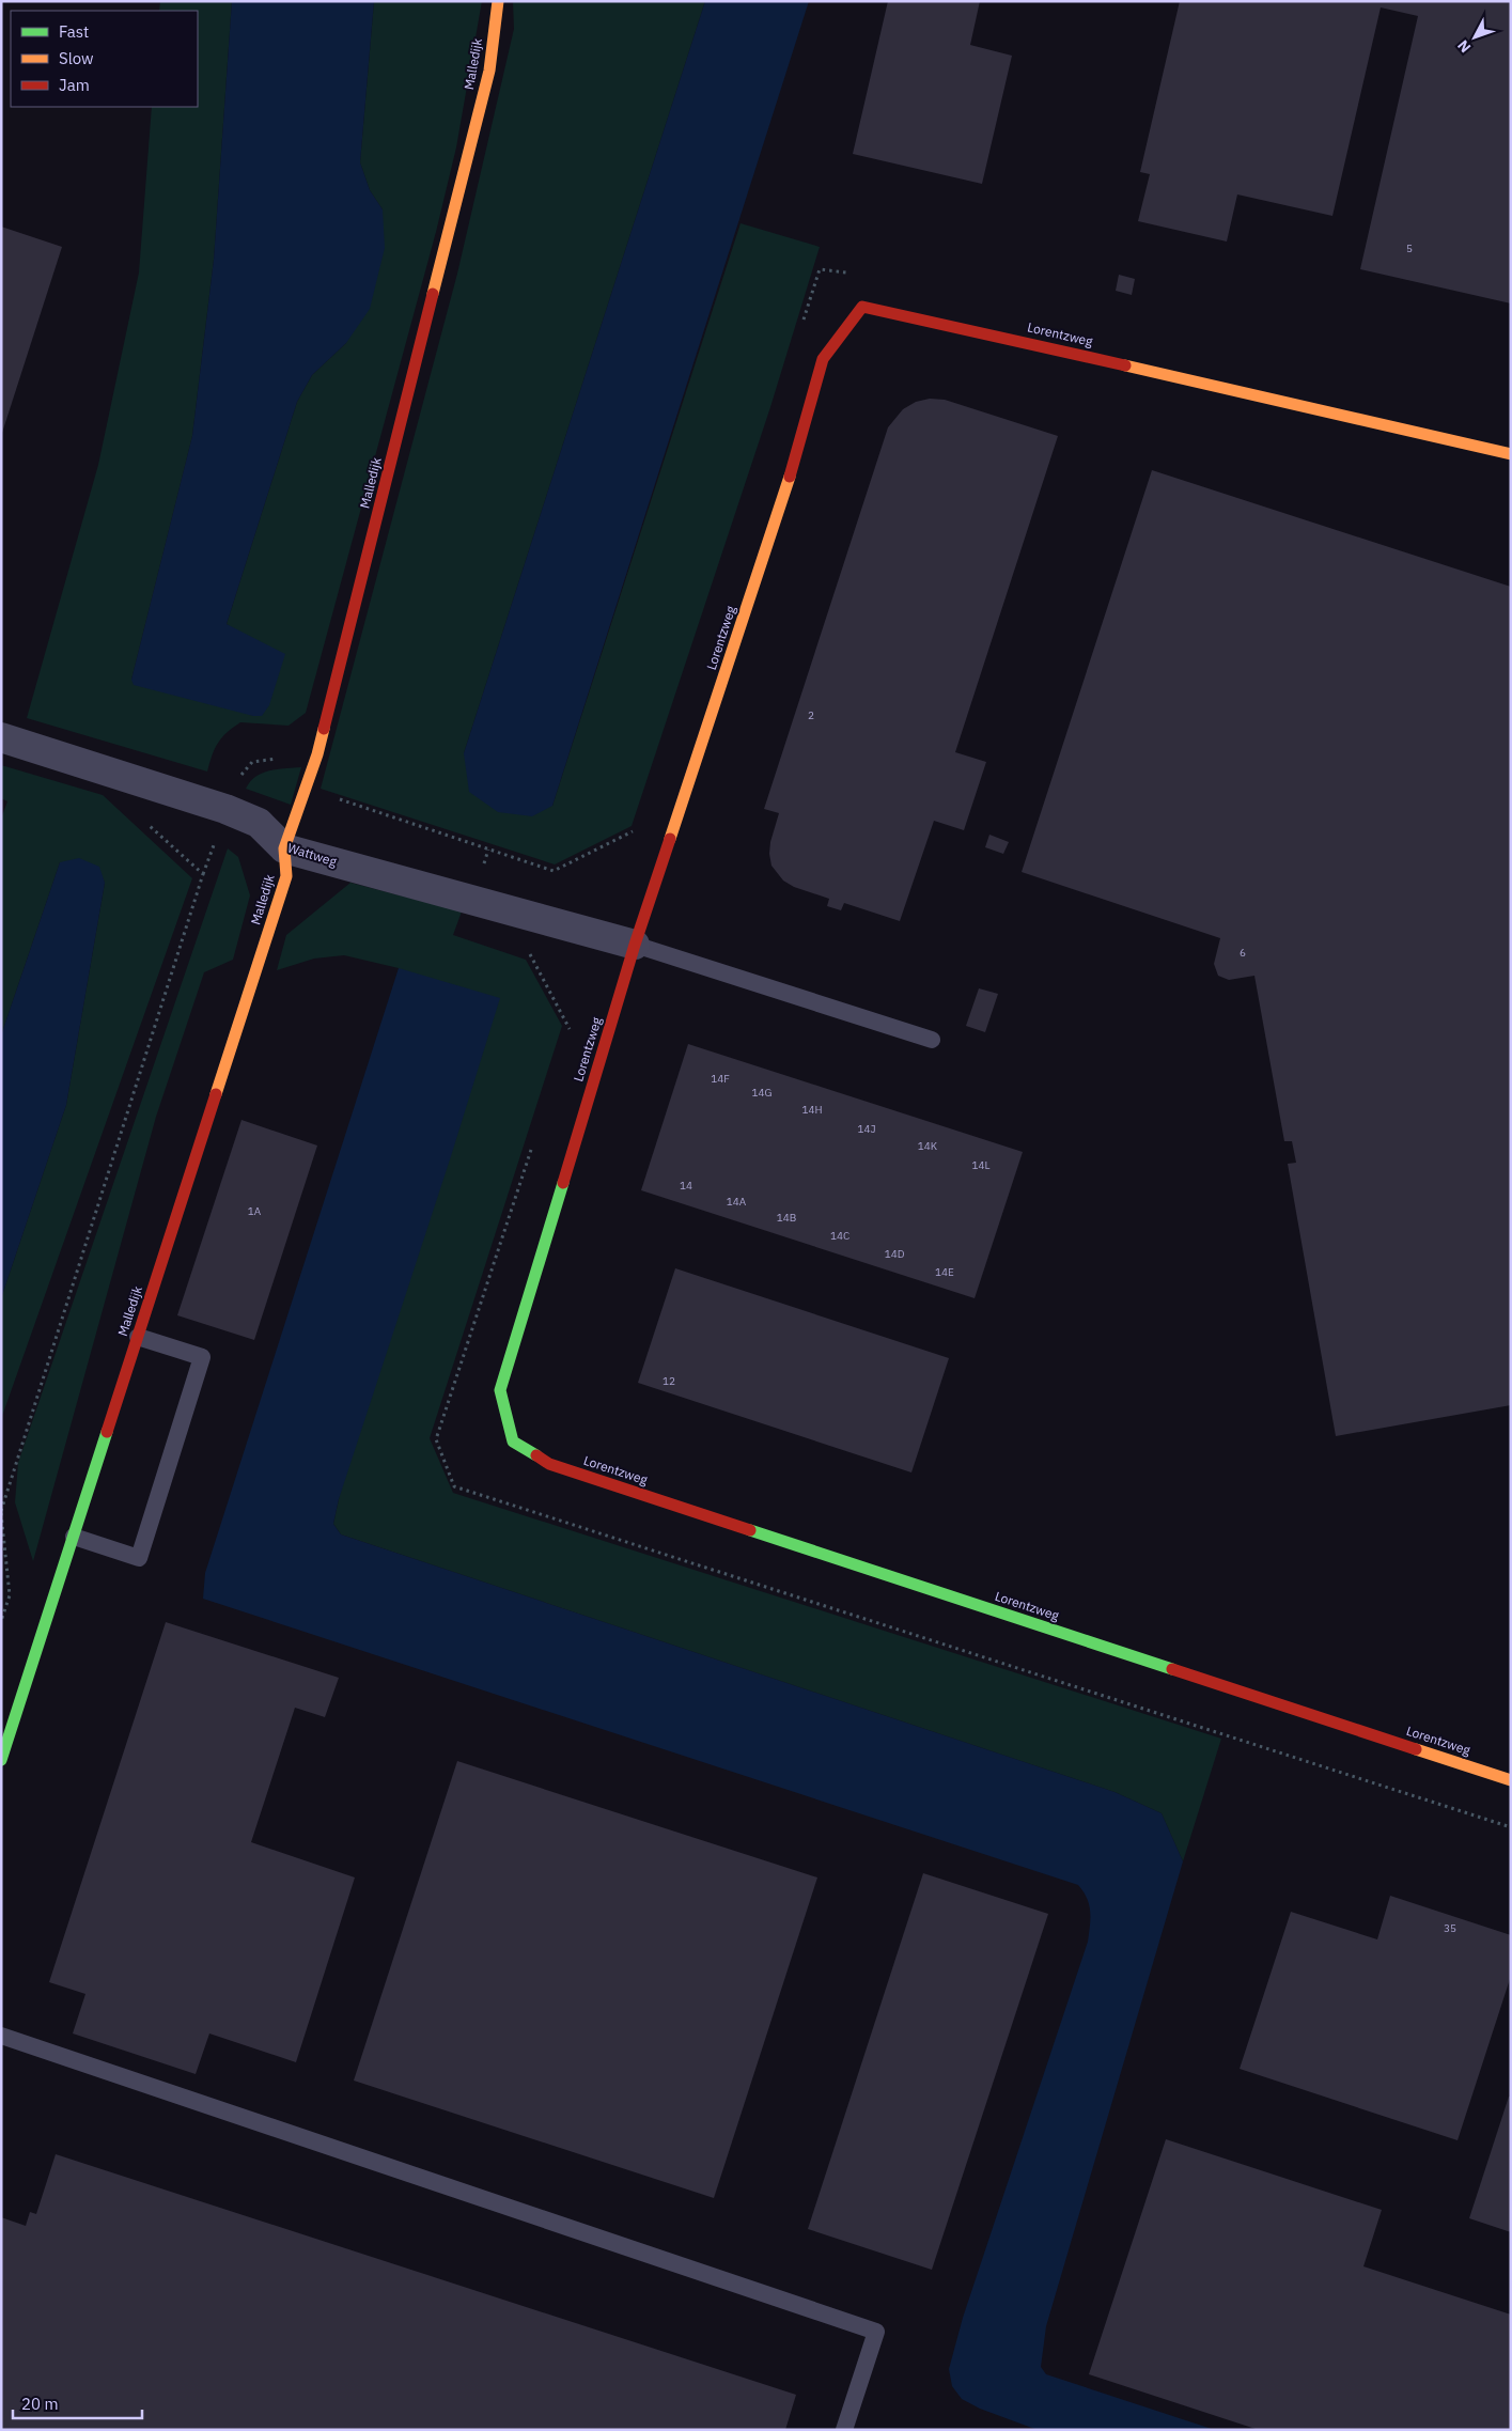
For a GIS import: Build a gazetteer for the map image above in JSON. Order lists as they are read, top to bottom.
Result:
{
  "streets": {
    "street": ["Malledijk", "Lorentzweg", "Wattweg"]
  },
  "crossings": [
    ["Malledijk", "Wattweg"],
    ["Lorentzweg", "Wattweg"]
  ],
  "house_numbers": [
    "5",
    "2",
    "6",
    "14F",
    "14G",
    "14H",
    "14J",
    "14K",
    "14L",
    "14",
    "14A",
    "1A",
    "14B",
    "14C",
    "14D",
    "14E",
    "12",
    "35"
  ],
  "legend": ["Fast", "Slow", "Jam"],
  "scale_bar": "20 m",
  "north": "bottom left"
}
